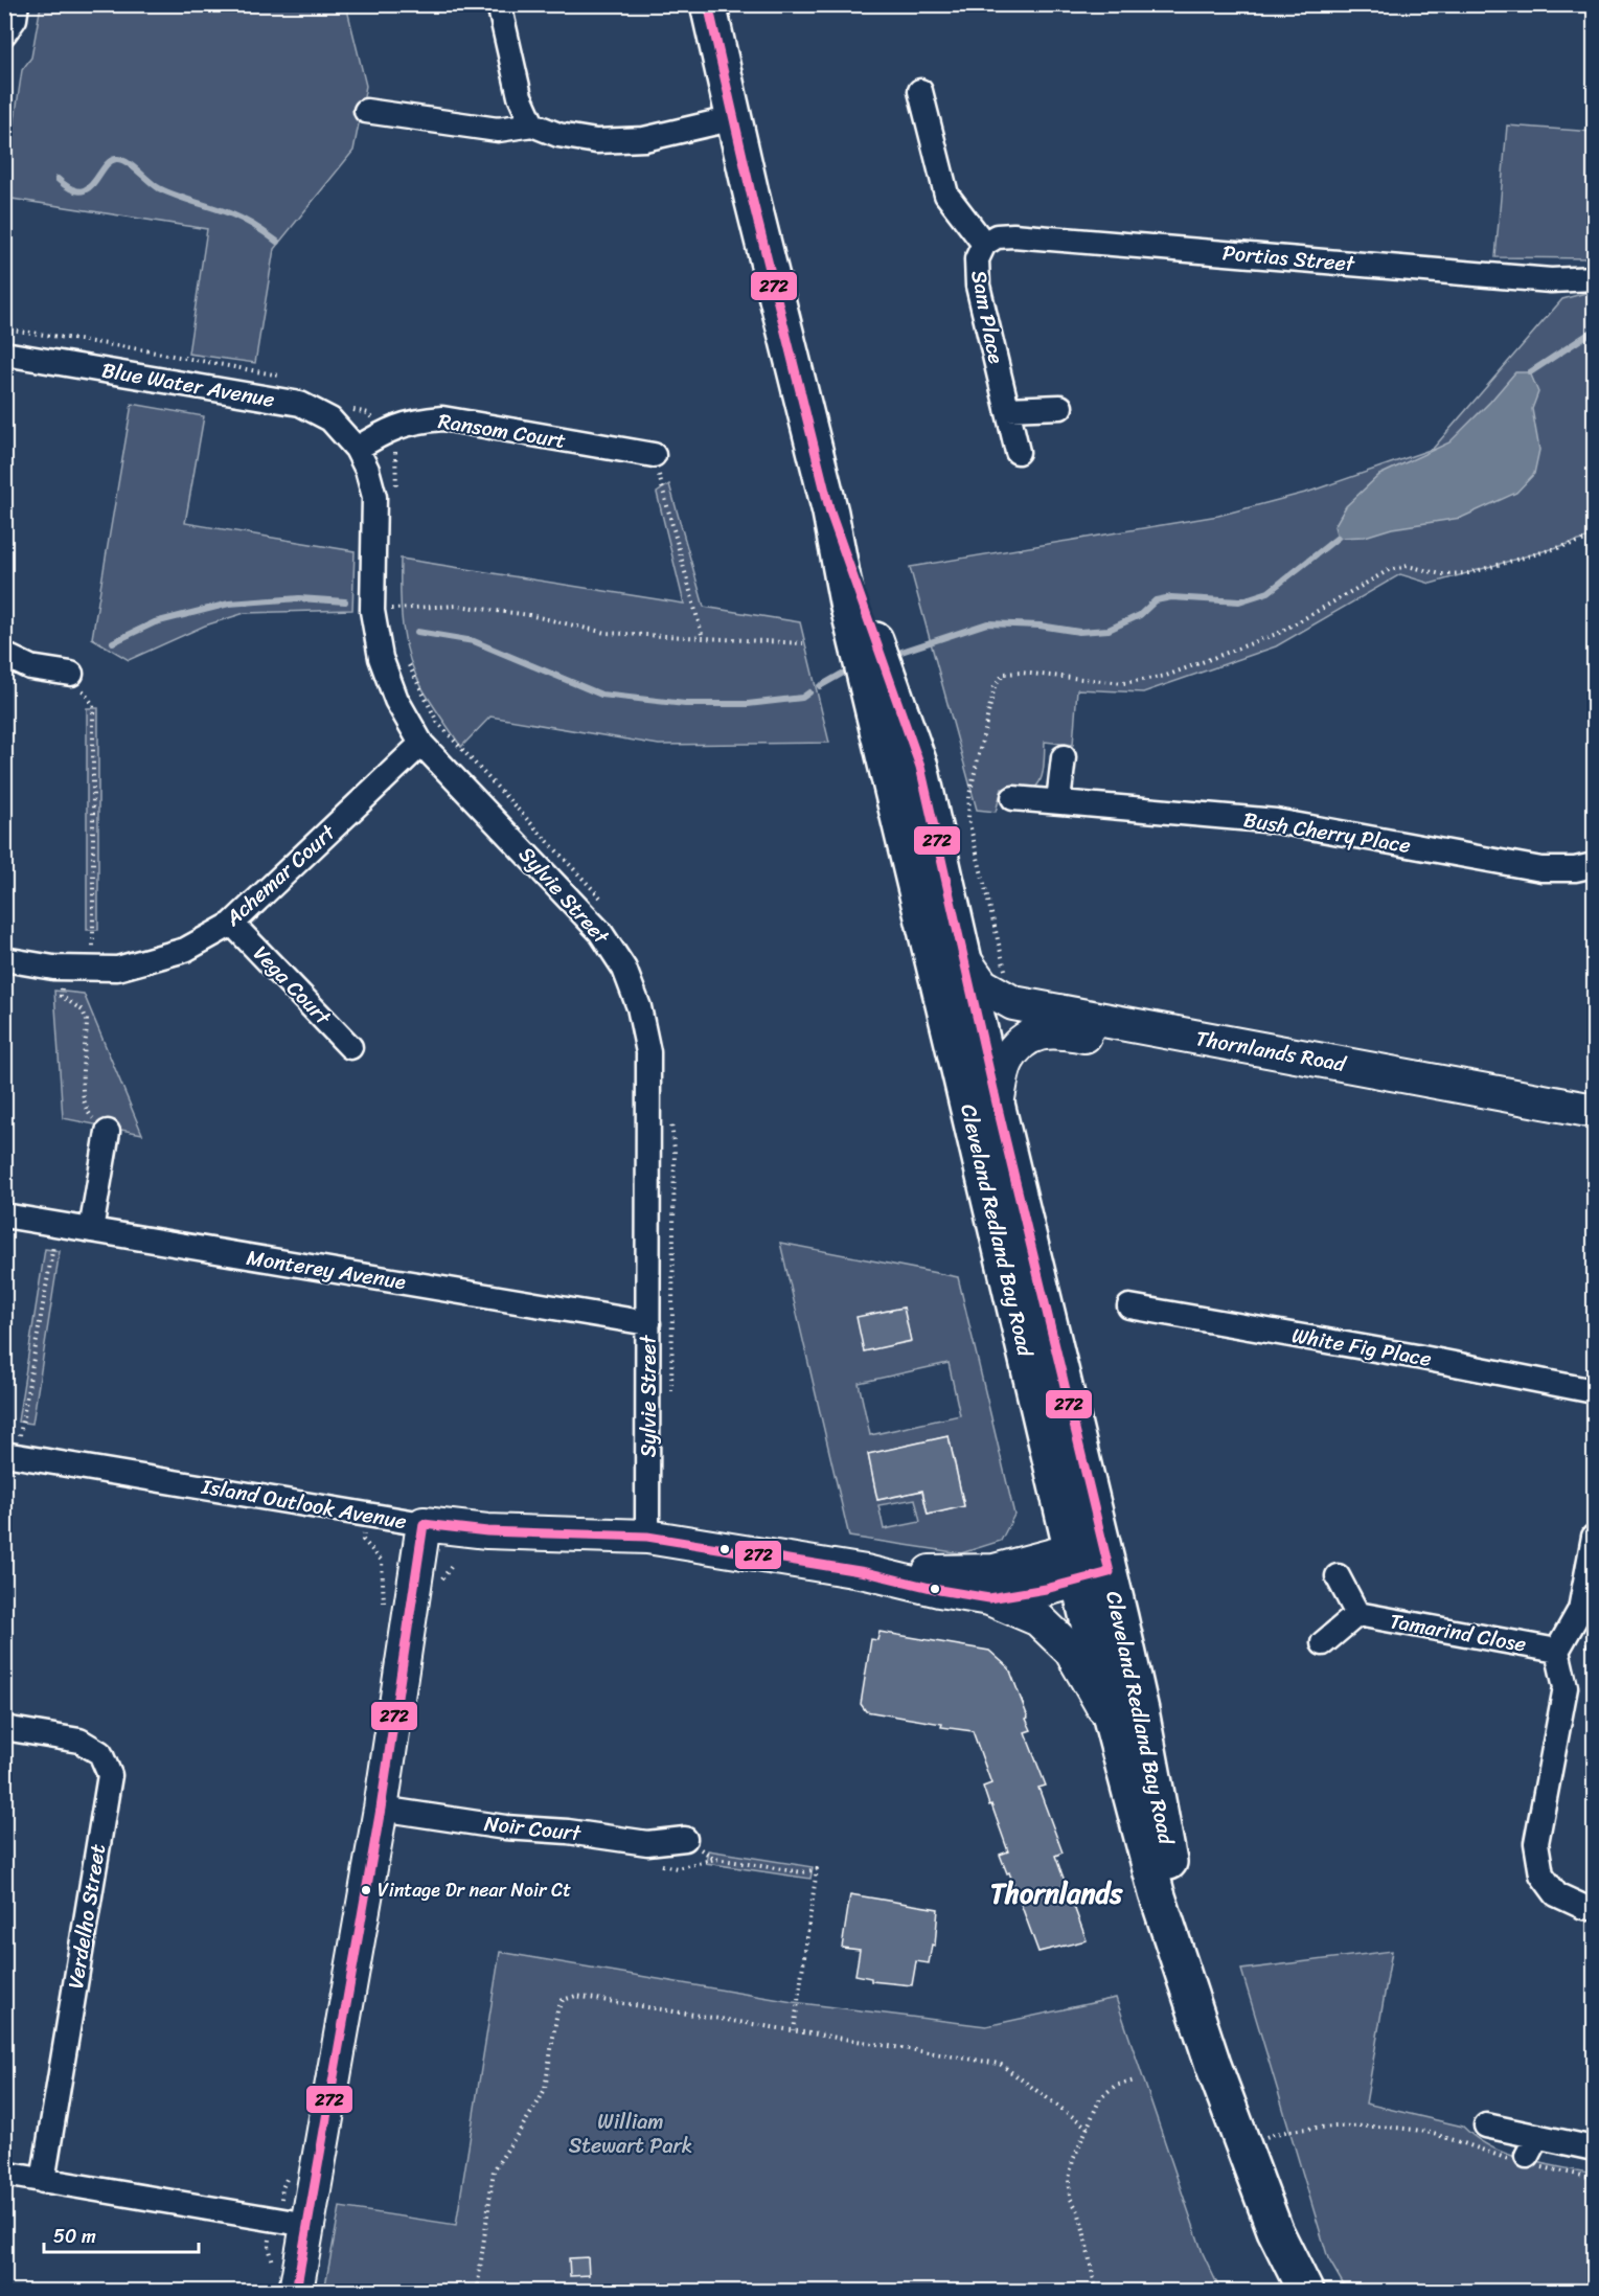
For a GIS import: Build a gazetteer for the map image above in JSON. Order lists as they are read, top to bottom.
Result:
{
  "streets": {
    "highway": ["Cleveland Redland Bay Road"],
    "street": [
      "Portias Street",
      "Sam Place",
      "Blue Water Avenue",
      "Ransom Court",
      "Bush Cherry Place",
      "Achemar Court",
      "Sylvie Street",
      "Vega Court",
      "Thornlands Road",
      "Monterey Avenue",
      "White Fig Place",
      "Island Outlook Avenue",
      "Tamarind Close",
      "Noir Court",
      "Verdelho Street"
    ]
  },
  "crossings": [
    ["Portias Street", "Sam Place"],
    ["Blue Water Avenue", "Ransom Court"],
    ["Blue Water Avenue", "Sylvie Street"],
    ["Ransom Court", "Sylvie Street"],
    ["Achemar Court", "Sylvie Street"],
    ["Achemar Court", "Vega Court"],
    ["Sylvie Street", "Monterey Avenue"],
    ["Sylvie Street", "Island Outlook Avenue"],
    ["Thornlands Road", "Cleveland Redland Bay Road"],
    ["Cleveland Redland Bay Road", "Island Outlook Avenue"]
  ],
  "districts": ["Thornlands"],
  "parks": ["William Stewart Park"],
  "places": ["Vintage Dr near Noir Ct"],
  "lines": ["transit line 272"],
  "scale_bar": "50 m"
}
